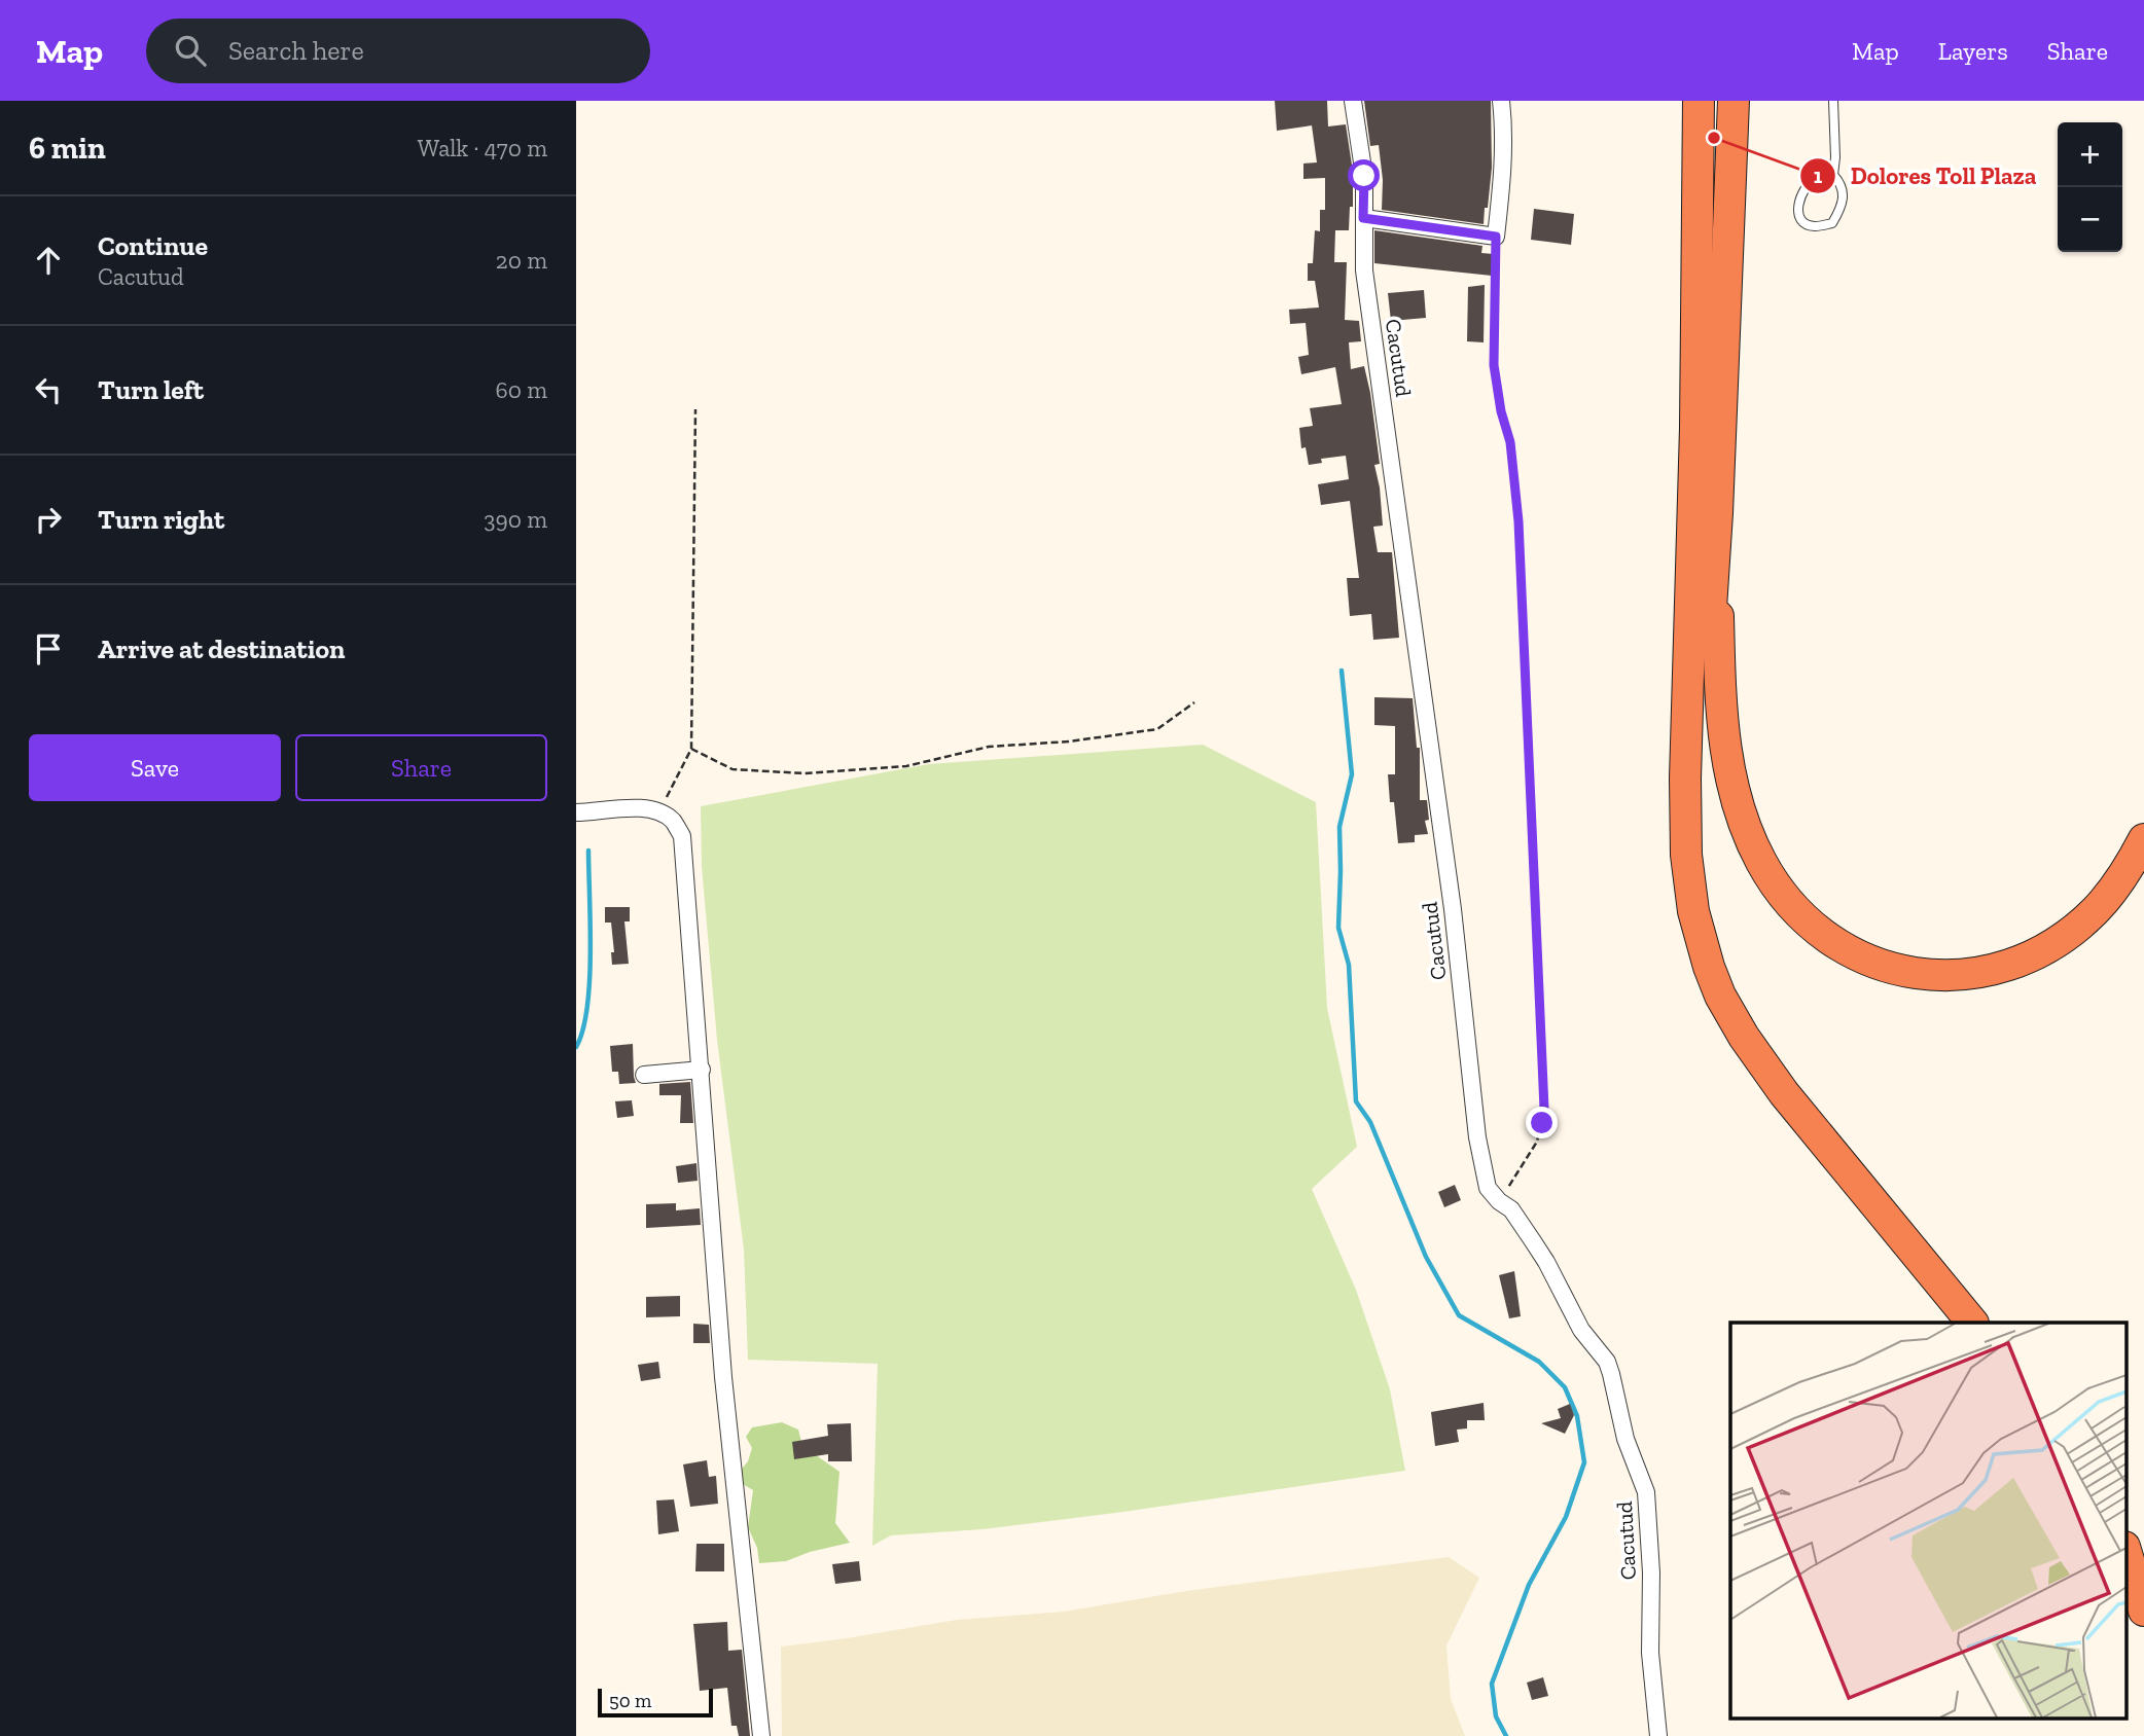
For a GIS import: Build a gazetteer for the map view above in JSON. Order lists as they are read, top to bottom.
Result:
{
  "streets": {
    "street": ["Cacutud"]
  },
  "places": ["Dolores Toll Plaza"],
  "scale_bar": "50 m",
  "page": {
    "header": "Map",
    "search": "Search here",
    "nav": ["Map", "Layers", "Share"],
    "heading": ["6 min", "Walk · 470 m"],
    "map_buttons": ["+", "−"],
    "list": [
      ["Continue", "Cacutud", "20 m"],
      ["Turn left", "60 m"],
      ["Turn right", "390 m"],
      "Arrive at destination"
    ],
    "buttons": ["Save", "Share"],
    "scale": "50 m"
  }
}
